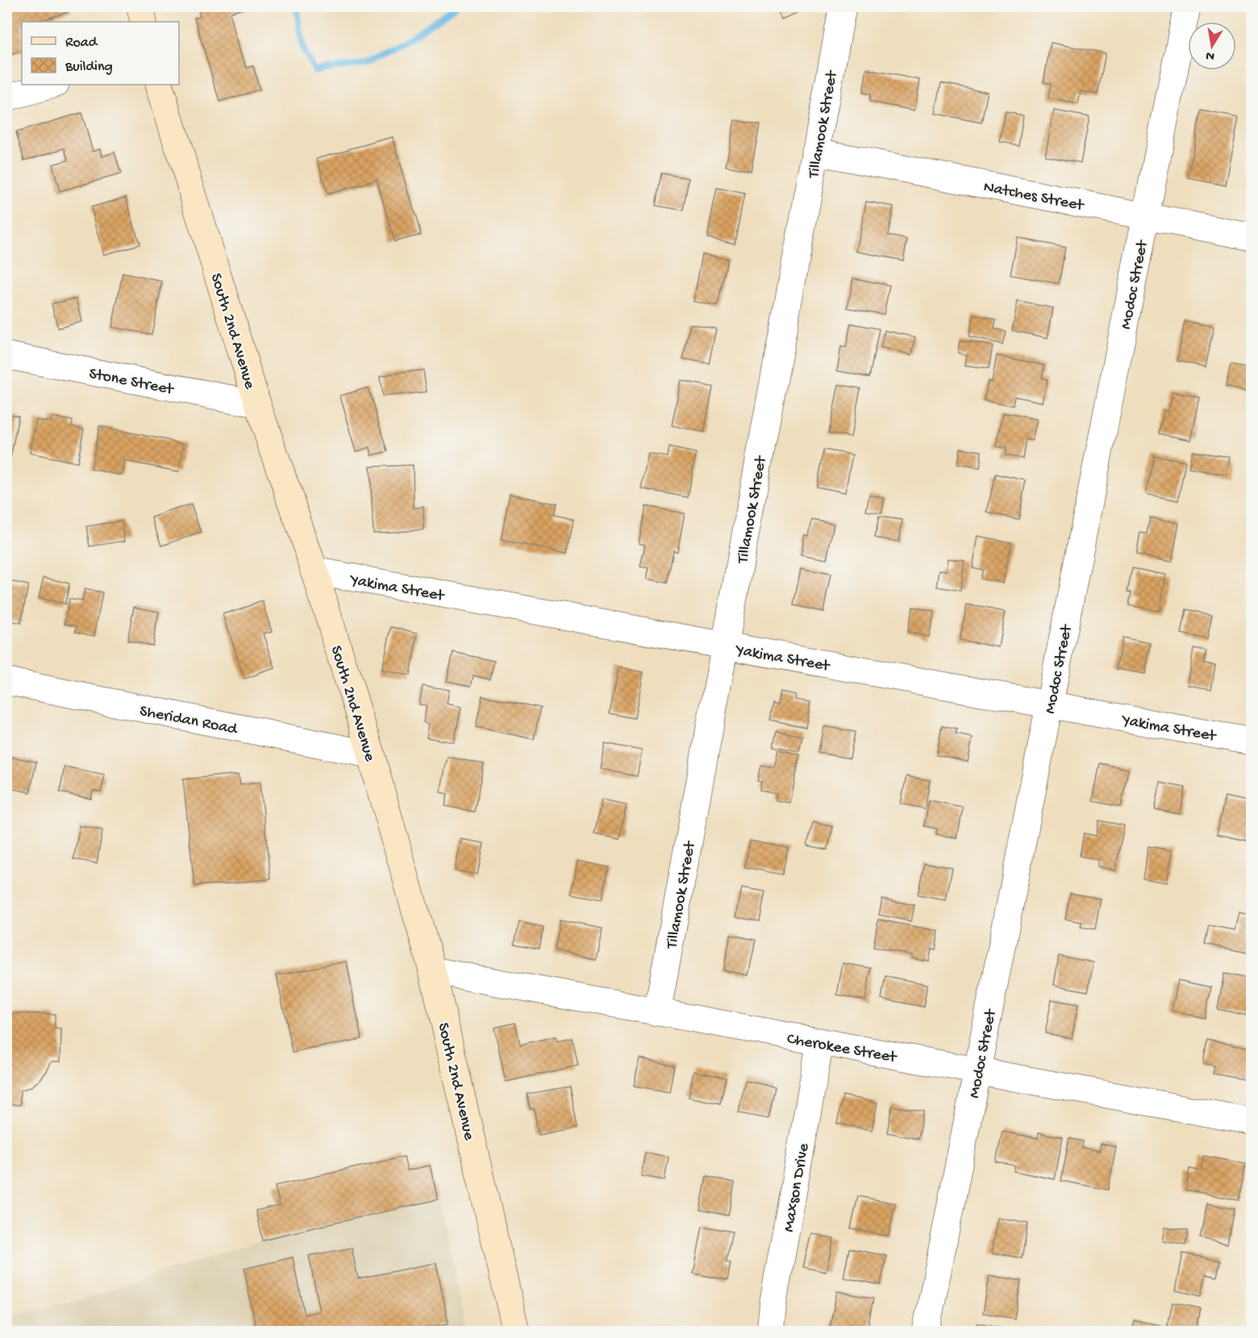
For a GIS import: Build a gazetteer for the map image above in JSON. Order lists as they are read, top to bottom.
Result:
{
  "streets": {
    "main road": ["South 2nd Avenue"],
    "street": [
      "Tillamook Street",
      "Natches Street",
      "Modoc Street",
      "Stone Street",
      "Yakima Street",
      "Sheridan Road",
      "Cherokee Street",
      "Maxson Drive"
    ]
  },
  "crossings": [
    ["Tillamook Street", "Natches Street"],
    ["Tillamook Street", "Yakima Street"],
    ["Tillamook Street", "Cherokee Street"],
    ["Natches Street", "Modoc Street"],
    ["Modoc Street", "Yakima Street"],
    ["Modoc Street", "Cherokee Street"],
    ["South 2nd Avenue", "Stone Street"],
    ["South 2nd Avenue", "Yakima Street"],
    ["South 2nd Avenue", "Sheridan Road"],
    ["South 2nd Avenue", "Cherokee Street"],
    ["Cherokee Street", "Maxson Drive"]
  ],
  "legend": ["Road", "Building"],
  "north": "bottom"
}
